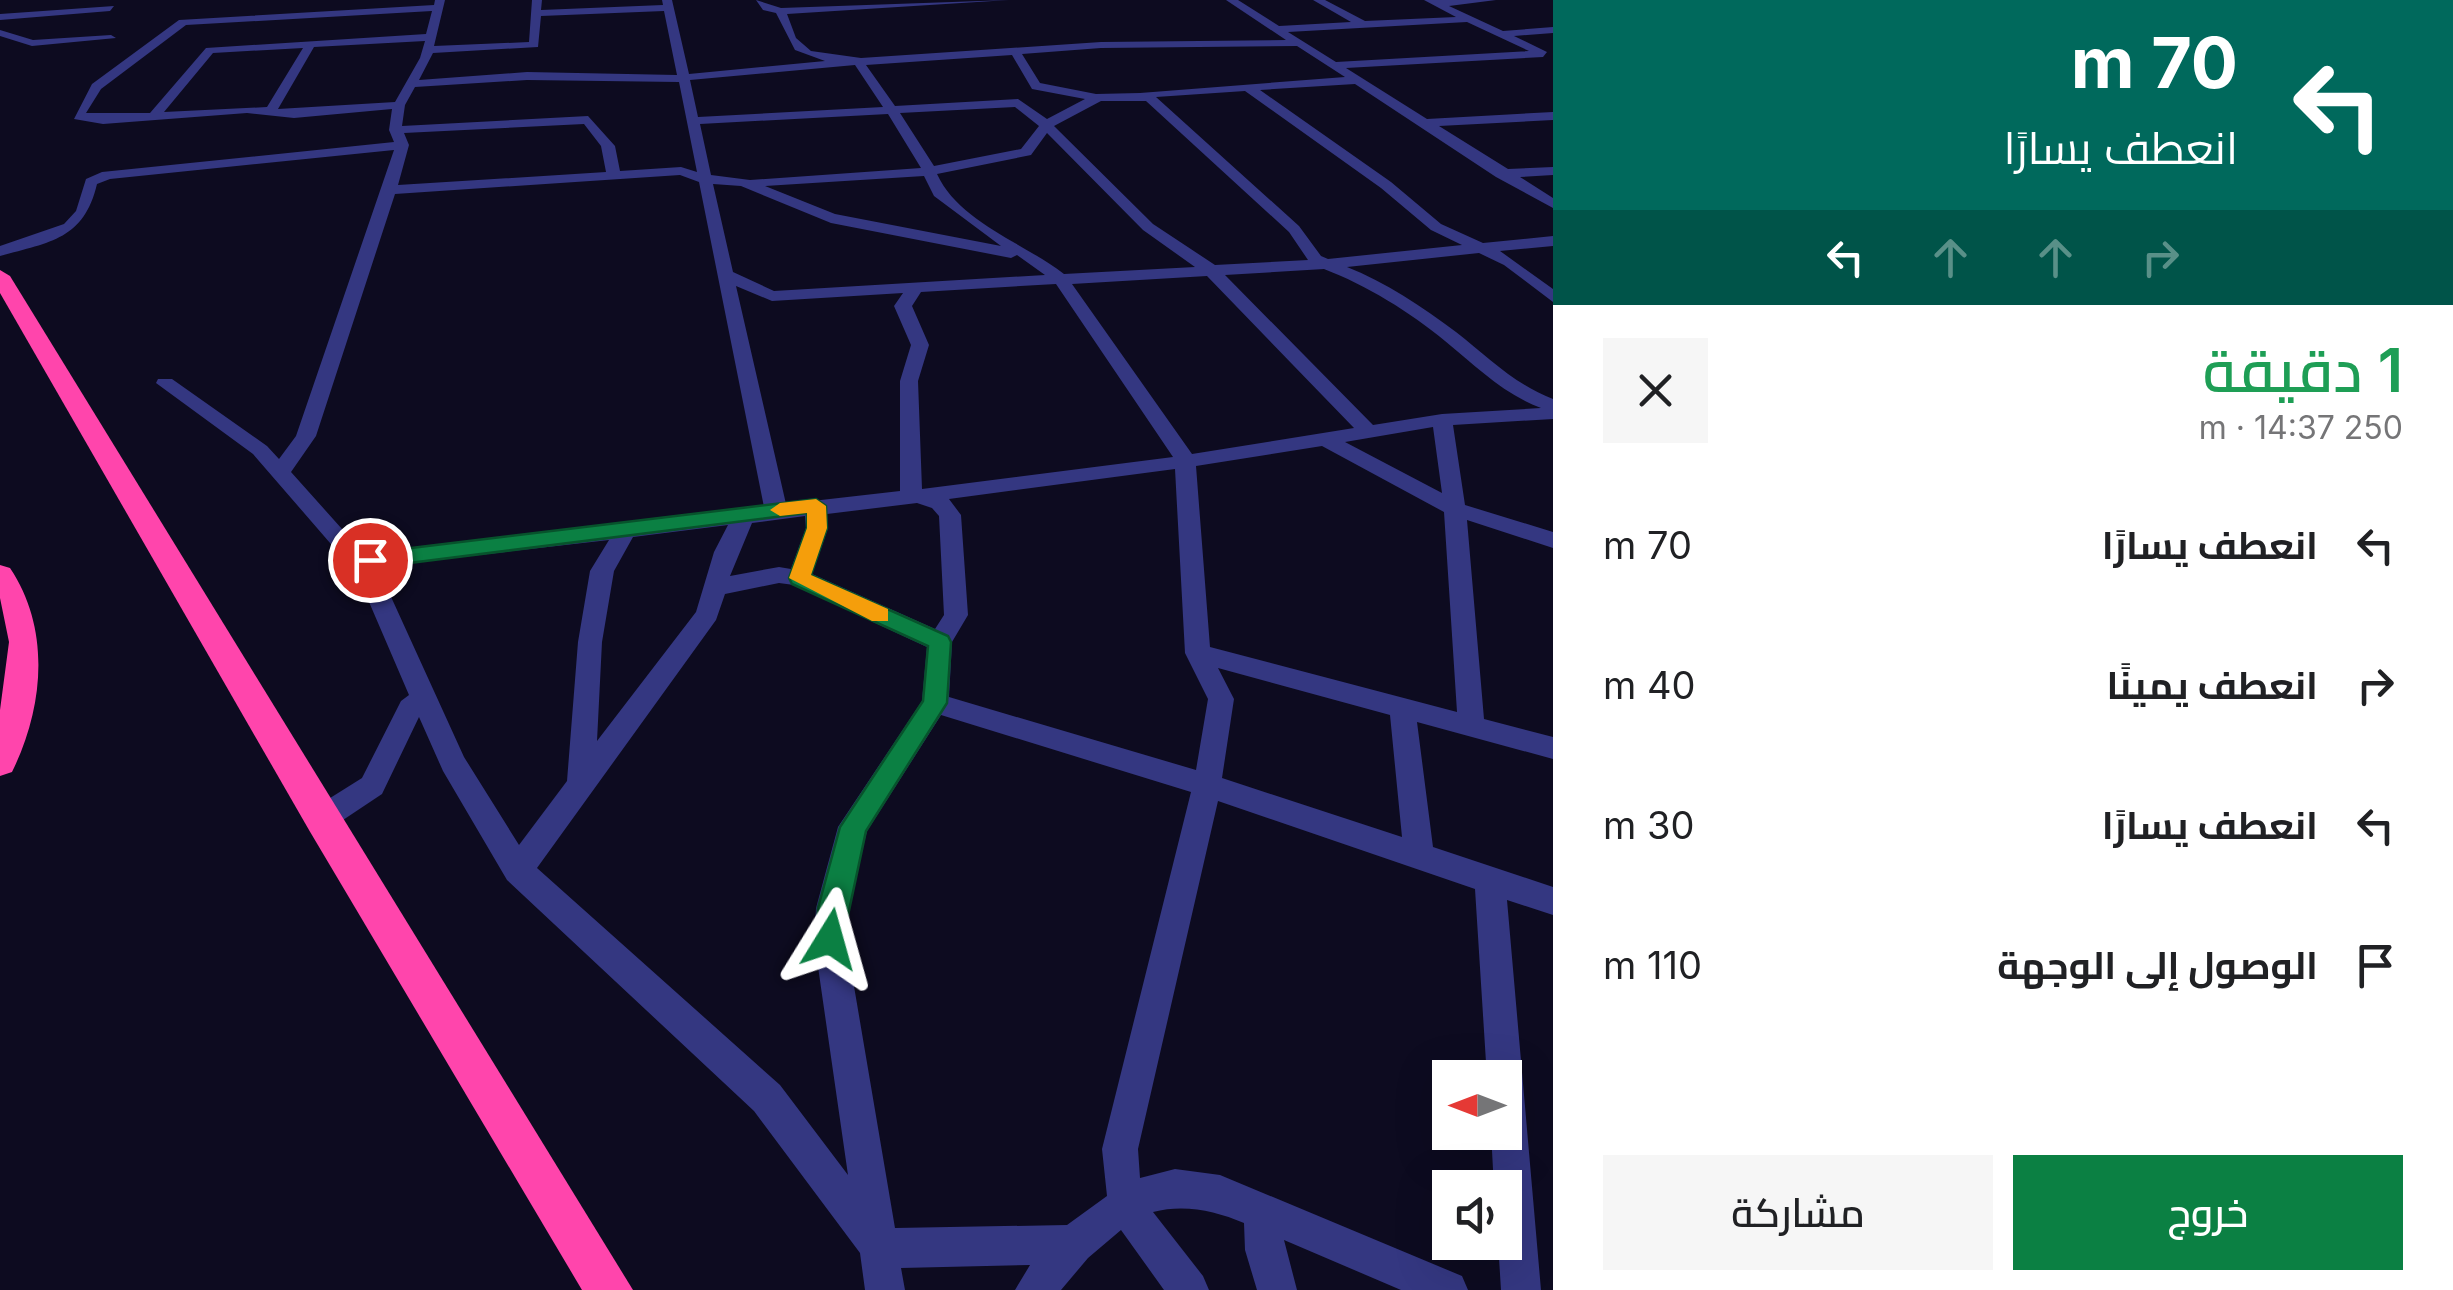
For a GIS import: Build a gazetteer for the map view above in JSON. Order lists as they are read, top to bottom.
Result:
{
  "north": "left",
  "page": {
    "turn": ["70 m", "انعطف يسارًا"],
    "heading": ["1 دقيقة", "250 m · 14:37"],
    "list": [
      {
        "name": "انعطف يسارًا",
        "value": "70 m"
      },
      {
        "name": "انعطف يمينًا",
        "value": "40 m"
      },
      {
        "name": "انعطف يسارًا",
        "value": "30 m"
      },
      {
        "name": "الوصول إلى الوجهة",
        "value": "110 m"
      }
    ],
    "buttons": ["خروج", "مشاركة"]
  }
}
